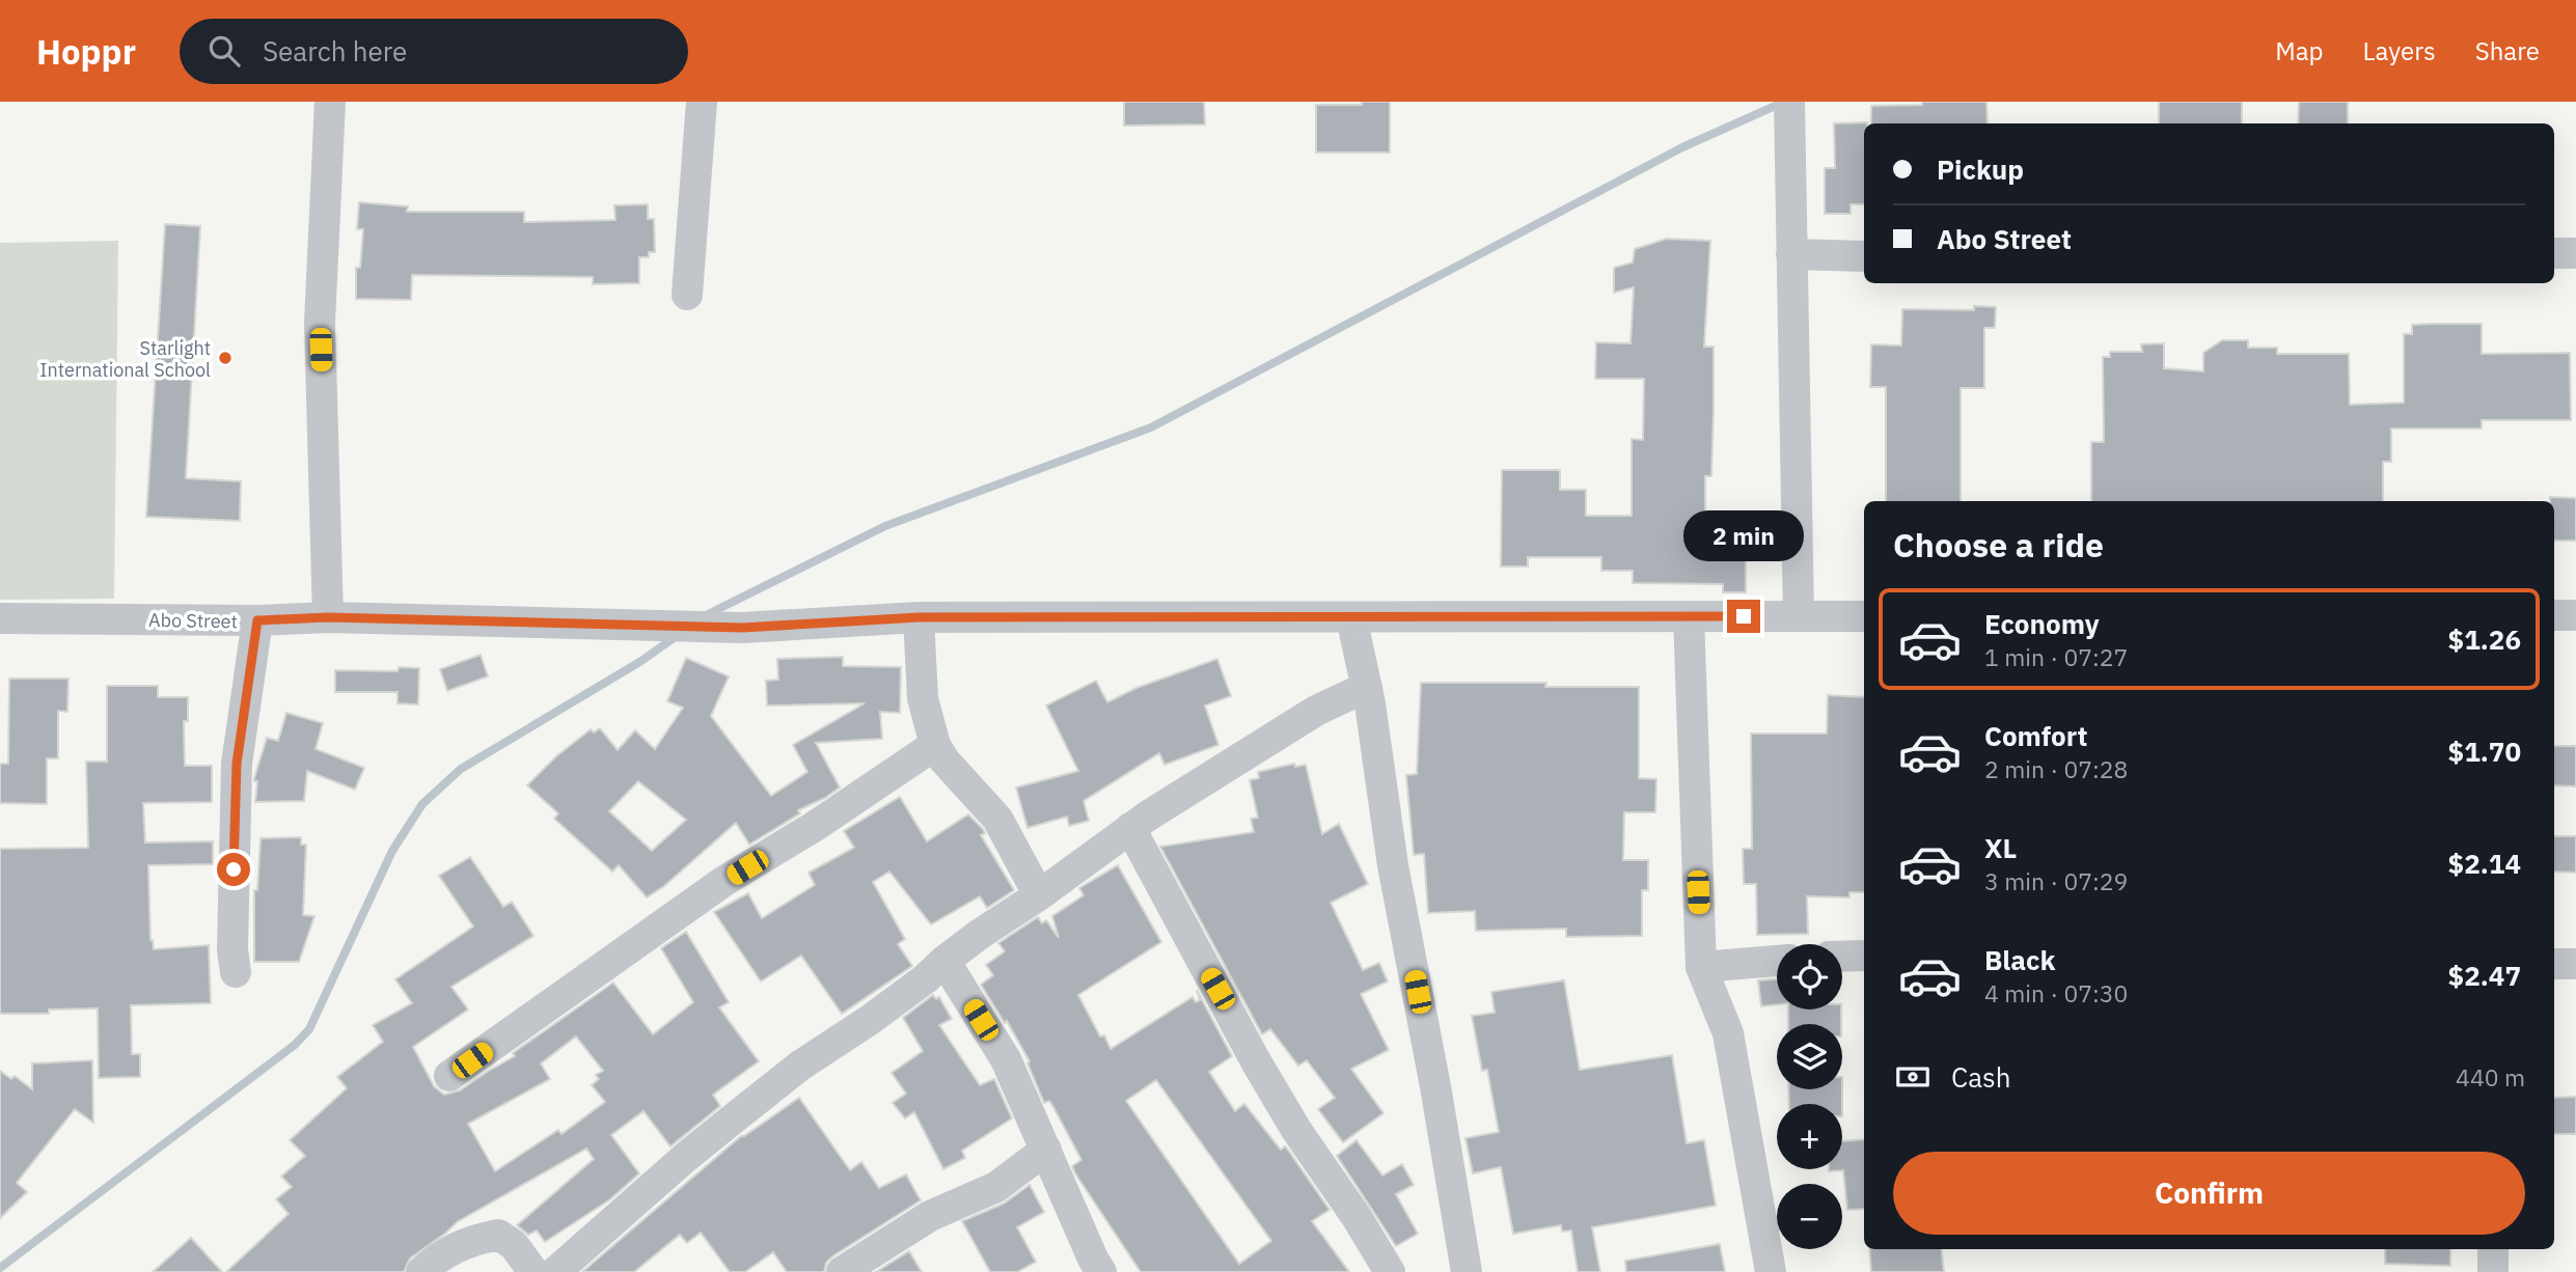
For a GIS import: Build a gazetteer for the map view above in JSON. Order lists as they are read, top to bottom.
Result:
{
  "streets": {
    "street": ["Abo Street"]
  },
  "places": ["Starlight International School"],
  "page": {
    "header": "Hoppr",
    "search": "Search here",
    "nav": ["Map", "Layers", "Share"],
    "banner": ["Pickup", "Abo Street"],
    "heading": "Choose a ride",
    "bubble": "2 min",
    "list": [
      {
        "name": "Economy",
        "note": "1 min · 07:27",
        "value": "$1.26"
      },
      {
        "name": "Comfort",
        "note": "2 min · 07:28",
        "value": "$1.70"
      },
      {
        "name": "XL",
        "note": "3 min · 07:29",
        "value": "$2.14"
      },
      {
        "name": "Black",
        "note": "4 min · 07:30",
        "value": "$2.47"
      }
    ],
    "map_buttons": ["+", "−"],
    "pay": ["Cash", "440 m"],
    "buttons": "Confirm"
  }
}
